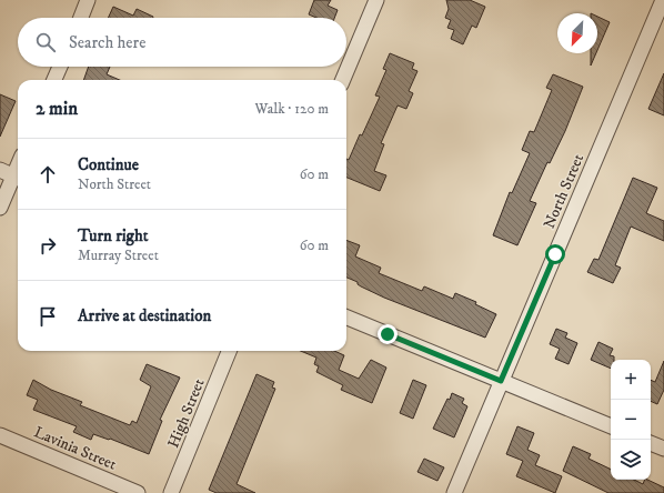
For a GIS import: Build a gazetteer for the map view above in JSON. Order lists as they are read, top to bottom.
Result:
{
  "streets": {
    "street": ["North Street", "High Street", "Lavinia Street"]
  },
  "north": "bottom left",
  "page": {
    "search": "Search here",
    "heading": ["2 min", "Walk · 120 m"],
    "list": [
      ["Continue", "North Street", "60 m"],
      ["Turn right", "Murray Street", "60 m"],
      "Arrive at destination"
    ],
    "map_buttons": ["+", "−"]
  }
}
